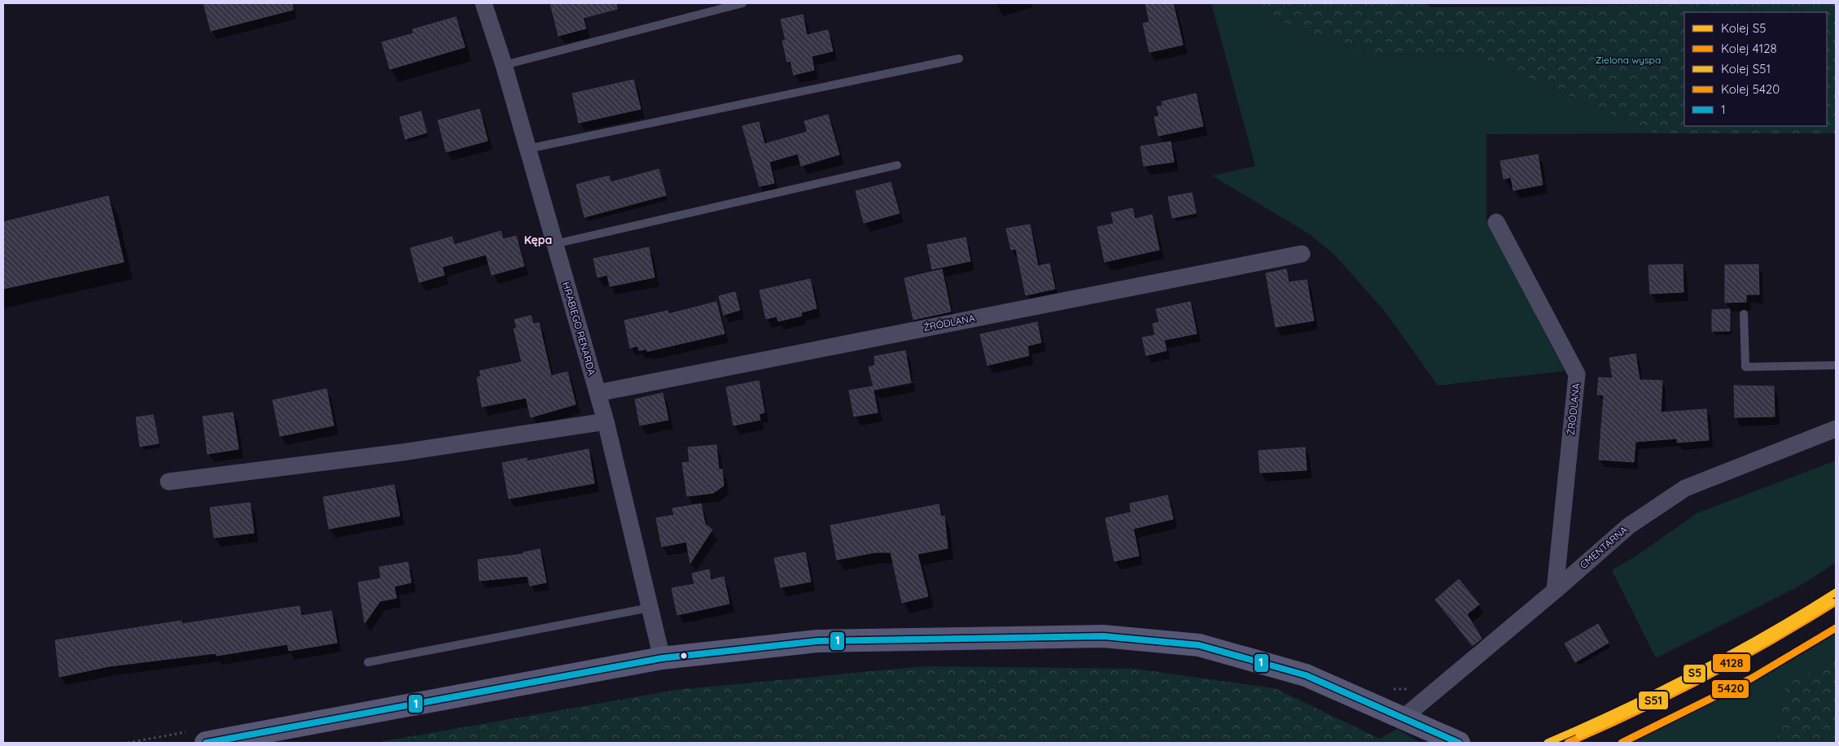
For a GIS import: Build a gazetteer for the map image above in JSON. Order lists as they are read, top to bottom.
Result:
{
  "streets": {
    "street": ["ŹRÓDLANA", "HRABIEGO RENARDA", "CMENTARNA"]
  },
  "crossings": [
    ["ŹRÓDLANA", "HRABIEGO RENARDA"],
    ["ŹRÓDLANA", "CMENTARNA"]
  ],
  "districts": ["Kępa"],
  "parks": ["Zielona wyspa"],
  "lines": [
    "rail line S5",
    "rail line 4128",
    "rail line S51",
    "rail line 5420",
    "transit line 1"
  ],
  "legend": [
    "Kolej S5",
    "Kolej 4128",
    "Kolej S51",
    "Kolej 5420",
    "1"
  ]
}
